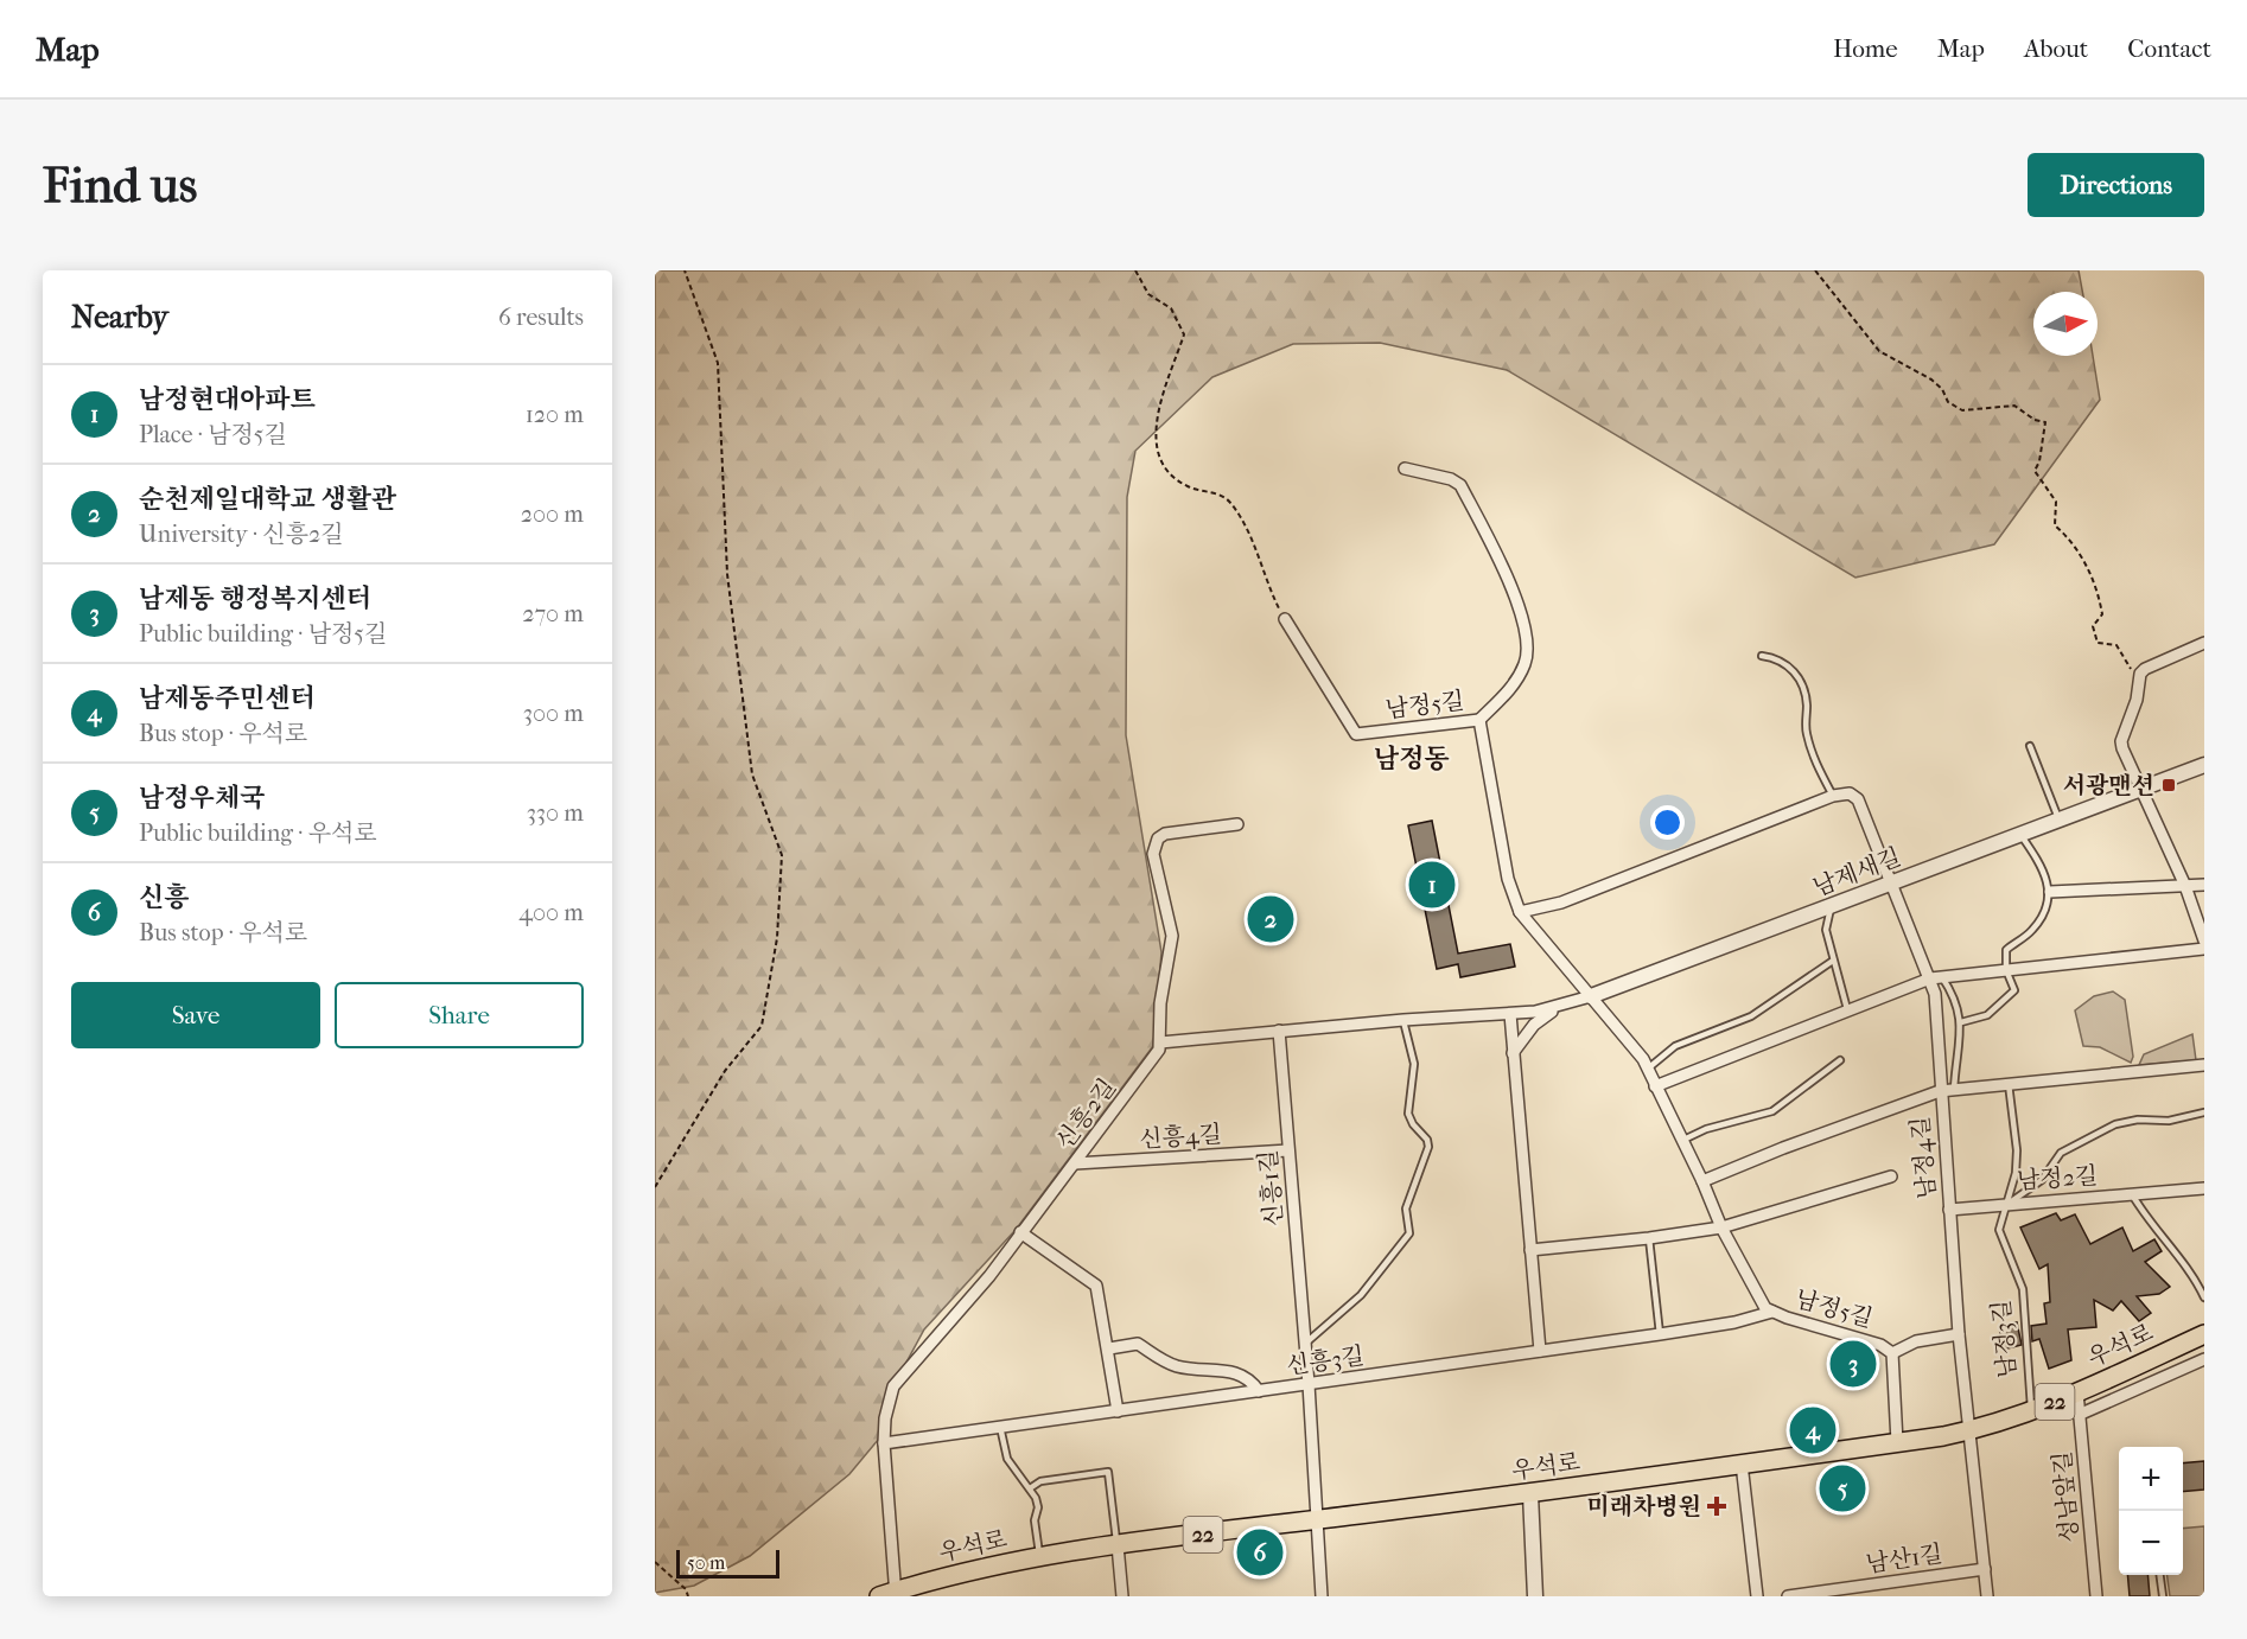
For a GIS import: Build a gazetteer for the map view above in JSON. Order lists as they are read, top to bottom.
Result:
{
  "streets": {
    "main road": ["우석로", "22"],
    "street": [
      "남정5길",
      "남제새길",
      "신흥2길",
      "신흥4길",
      "남정4길",
      "남정2길",
      "신흥1길",
      "신흥3길",
      "성남앞길",
      "남산1길"
    ],
    "lane": ["남정3길"]
  },
  "crossings": [
    ["남정5길", "남제새길"],
    ["남정5길", "우석로"],
    ["남제새길", "남정4길"],
    ["신흥2길", "신흥4길"],
    ["신흥2길", "신흥3길"],
    ["신흥4길", "신흥1길"],
    ["남정4길", "우석로"],
    ["남정4길", "남산1길"],
    ["남정2길", "남정3길"],
    ["신흥1길", "우석로"],
    ["신흥1길", "신흥3길"],
    ["남정3길", "우석로"],
    ["우석로", "성남앞길"]
  ],
  "districts": ["남정동"],
  "places": {
    "transit": ["서광맨션"],
    "health": ["미래차병원"]
  },
  "scale_bar": "50 m",
  "north": "right",
  "page": {
    "header": "Map",
    "nav": [
      "Home",
      "Map",
      "About",
      "Contact"
    ],
    "buttons": [
      "Directions",
      ["Save", "Share"]
    ],
    "title": "Find us",
    "heading": ["Nearby", "6 results"],
    "list": [
      {
        "mark": "1",
        "name": "남정현대아파트",
        "note": "Place · 남정5길",
        "value": "120 m"
      },
      {
        "mark": "2",
        "name": "순천제일대학교 생활관",
        "note": "University · 신흥2길",
        "value": "200 m"
      },
      {
        "mark": "3",
        "name": "남제동 행정복지센터",
        "note": "Public building · 남정5길",
        "value": "270 m"
      },
      {
        "mark": "4",
        "name": "남제동주민센터",
        "note": "Bus stop · 우석로",
        "value": "300 m"
      },
      {
        "mark": "5",
        "name": "남정우체국",
        "note": "Public building · 우석로",
        "value": "330 m"
      },
      {
        "mark": "6",
        "name": "신흥",
        "note": "Bus stop · 우석로",
        "value": "400 m"
      }
    ],
    "pins": [
      "1",
      "2",
      "3",
      "4",
      "5",
      "6"
    ],
    "map_buttons": ["+", "−"],
    "scale": "50 m"
  }
}
